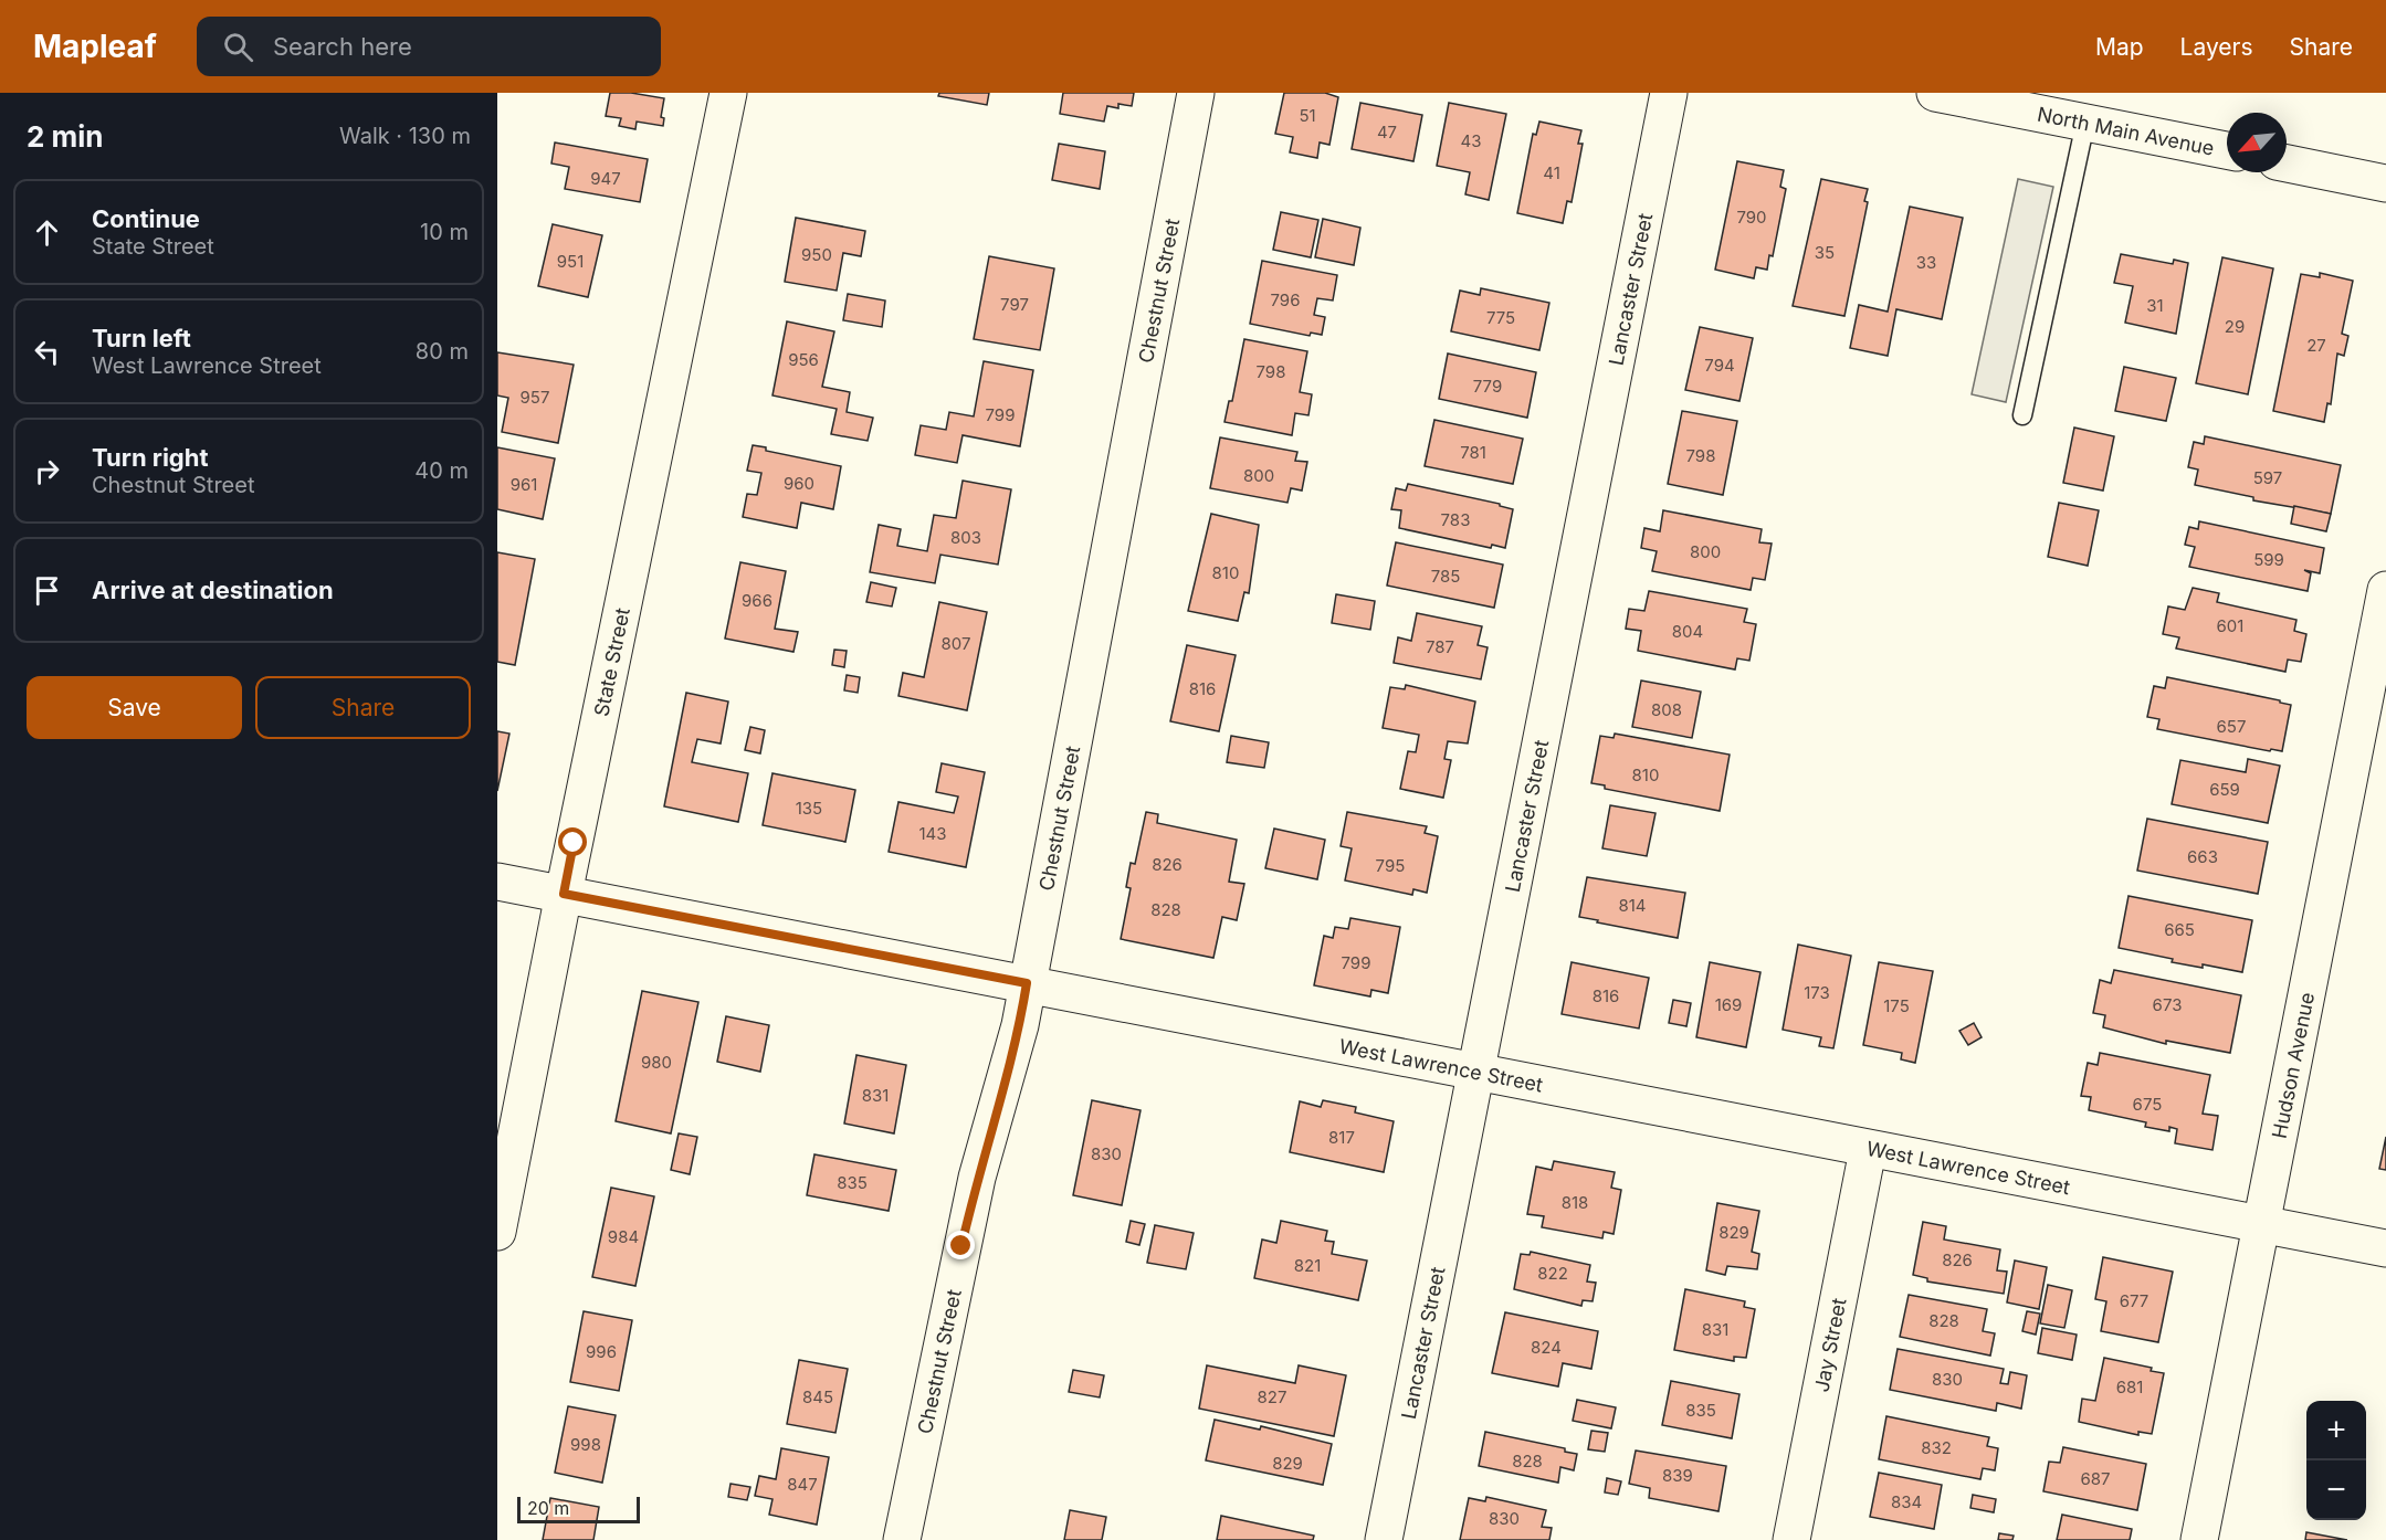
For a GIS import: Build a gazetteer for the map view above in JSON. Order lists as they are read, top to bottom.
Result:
{
  "streets": {
    "street": [
      "North Main Avenue",
      "Lancaster Street",
      "Chestnut Street",
      "State Street",
      "Hudson Avenue",
      "West Lawrence Street",
      "Jay Street"
    ]
  },
  "crossings": [
    ["Lancaster Street", "West Lawrence Street"],
    ["Chestnut Street", "West Lawrence Street"],
    ["State Street", "West Lawrence Street"],
    ["Hudson Avenue", "West Lawrence Street"],
    ["West Lawrence Street", "Jay Street"]
  ],
  "house_numbers": [
    "51",
    "47",
    "43",
    "41",
    "947",
    "790",
    "35",
    "950",
    "951",
    "33",
    "796",
    "797",
    "31",
    "775",
    "29",
    "27",
    "956",
    "794",
    "798",
    "779",
    "957",
    "799",
    "781",
    "798",
    "800",
    "597",
    "960",
    "961",
    "783",
    "803",
    "800",
    "599",
    "810",
    "785",
    "966",
    "601",
    "804",
    "807",
    "787",
    "816",
    "808",
    "657",
    "810",
    "659",
    "135",
    "143",
    "663",
    "826",
    "795",
    "814",
    "828",
    "665",
    "799",
    "173",
    "816",
    "169",
    "673",
    "175",
    "980",
    "831",
    "675",
    "817",
    "830",
    "835",
    "818",
    "829",
    "984",
    "826",
    "821",
    "822",
    "677",
    "828",
    "831",
    "824",
    "996",
    "830",
    "681",
    "845",
    "827",
    "835",
    "998",
    "832",
    "828",
    "829",
    "839",
    "687",
    "847",
    "834",
    "830"
  ],
  "scale_bar": "20 m",
  "north": "bottom left",
  "page": {
    "header": "Mapleaf",
    "search": "Search here",
    "nav": ["Map", "Layers", "Share"],
    "heading": ["2 min", "Walk · 130 m"],
    "list": [
      ["Continue", "State Street", "10 m"],
      ["Turn left", "West Lawrence Street", "80 m"],
      ["Turn right", "Chestnut Street", "40 m"],
      "Arrive at destination"
    ],
    "buttons": ["Save", "Share"],
    "map_buttons": ["+", "−"],
    "scale": "20 m"
  }
}
